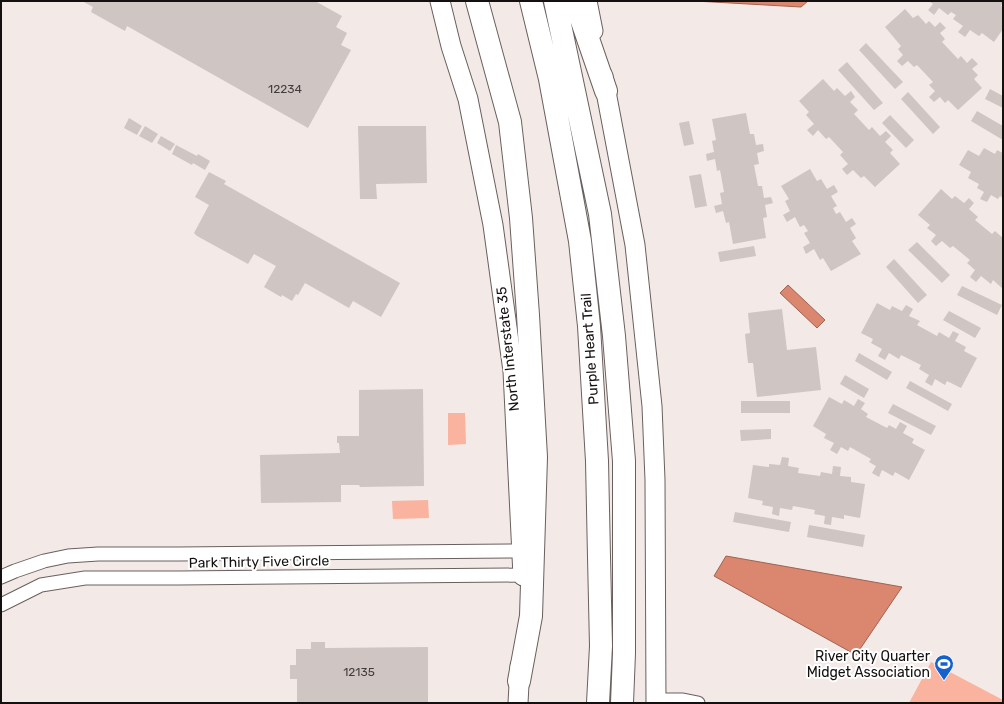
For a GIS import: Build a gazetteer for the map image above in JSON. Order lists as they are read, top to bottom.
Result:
{
  "streets": {
    "highway": ["Purple Heart Trail"],
    "main road": ["North Interstate 35"],
    "street": ["Park Thirty Five Circle"]
  },
  "crossings": [
    ["North Interstate 35", "Park Thirty Five Circle"]
  ],
  "places": {
    "sports": ["River City Quarter Midget Association"]
  },
  "house_numbers": ["12234", "12135"]
}
